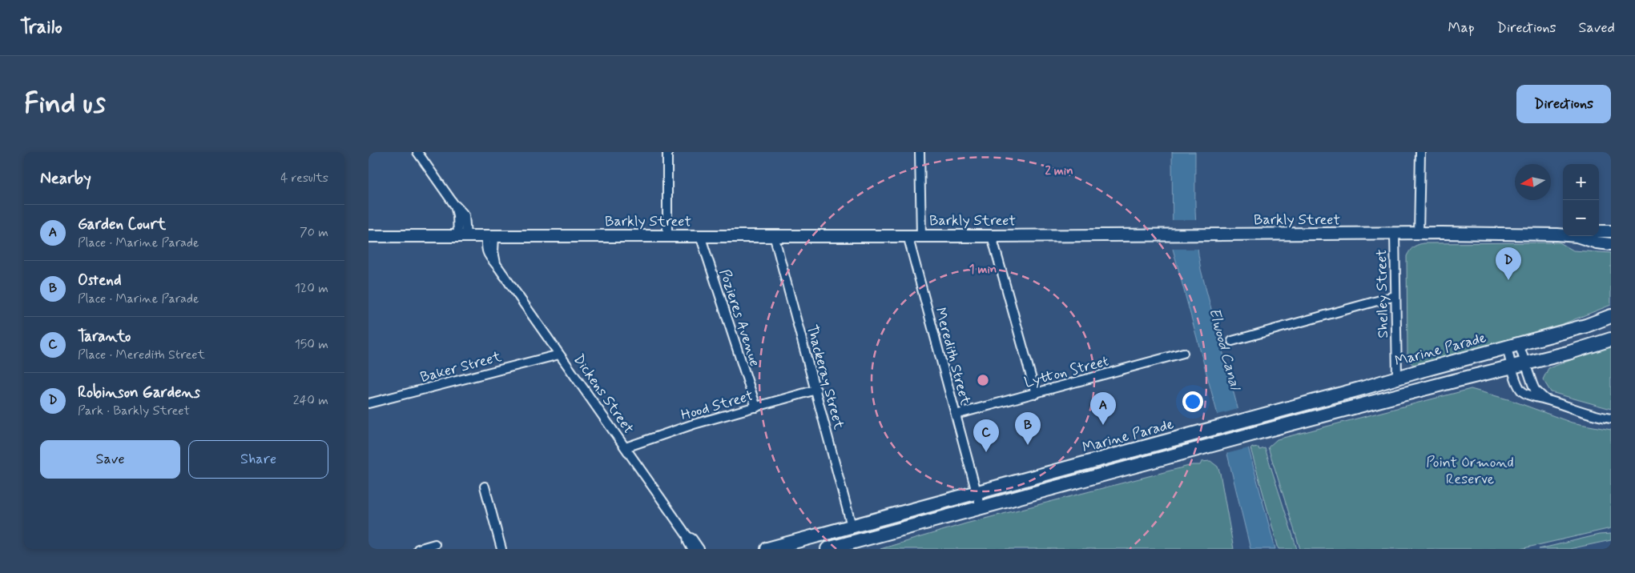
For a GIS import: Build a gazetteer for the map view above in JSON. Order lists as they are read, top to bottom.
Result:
{
  "streets": {
    "main road": ["Barkly Street", "Marine Parade"],
    "street": [
      "Shelley Street",
      "Pozieres Avenue",
      "Meredith Street",
      "Baker Street",
      "Lytton Street",
      "Thackeray Street",
      "Dickens Street",
      "Hood Street"
    ]
  },
  "crossings": [
    ["Barkly Street", "Shelley Street"],
    ["Barkly Street", "Pozieres Avenue"],
    ["Barkly Street", "Meredith Street"],
    ["Barkly Street", "Thackeray Street"],
    ["Barkly Street", "Dickens Street"],
    ["Shelley Street", "Marine Parade"],
    ["Pozieres Avenue", "Hood Street"],
    ["Marine Parade", "Meredith Street"],
    ["Marine Parade", "Thackeray Street"],
    ["Meredith Street", "Lytton Street"],
    ["Baker Street", "Dickens Street"],
    ["Thackeray Street", "Hood Street"],
    ["Dickens Street", "Hood Street"]
  ],
  "water": ["Elwood Canal"],
  "parks": ["Point Ormond Reserve"],
  "north": "left",
  "page": {
    "header": "Trailo",
    "nav": ["Map", "Directions", "Saved"],
    "buttons": [
      "Directions",
      ["Save", "Share"]
    ],
    "title": "Find us",
    "heading": ["Nearby", "4 results"],
    "map_buttons": ["+", "−"],
    "list": [
      {
        "mark": "A",
        "name": "Garden Court",
        "note": "Place · Marine Parade",
        "value": "70 m"
      },
      {
        "mark": "B",
        "name": "Ostend",
        "note": "Place · Marine Parade",
        "value": "120 m"
      },
      {
        "mark": "C",
        "name": "Taranto",
        "note": "Place · Meredith Street",
        "value": "150 m"
      },
      {
        "mark": "D",
        "name": "Robinson Gardens",
        "note": "Park · Barkly Street",
        "value": "240 m"
      }
    ],
    "pins": [
      "D",
      "A",
      "B",
      "C"
    ]
  },
  "rings": ["2 min", "1 min"]
}
